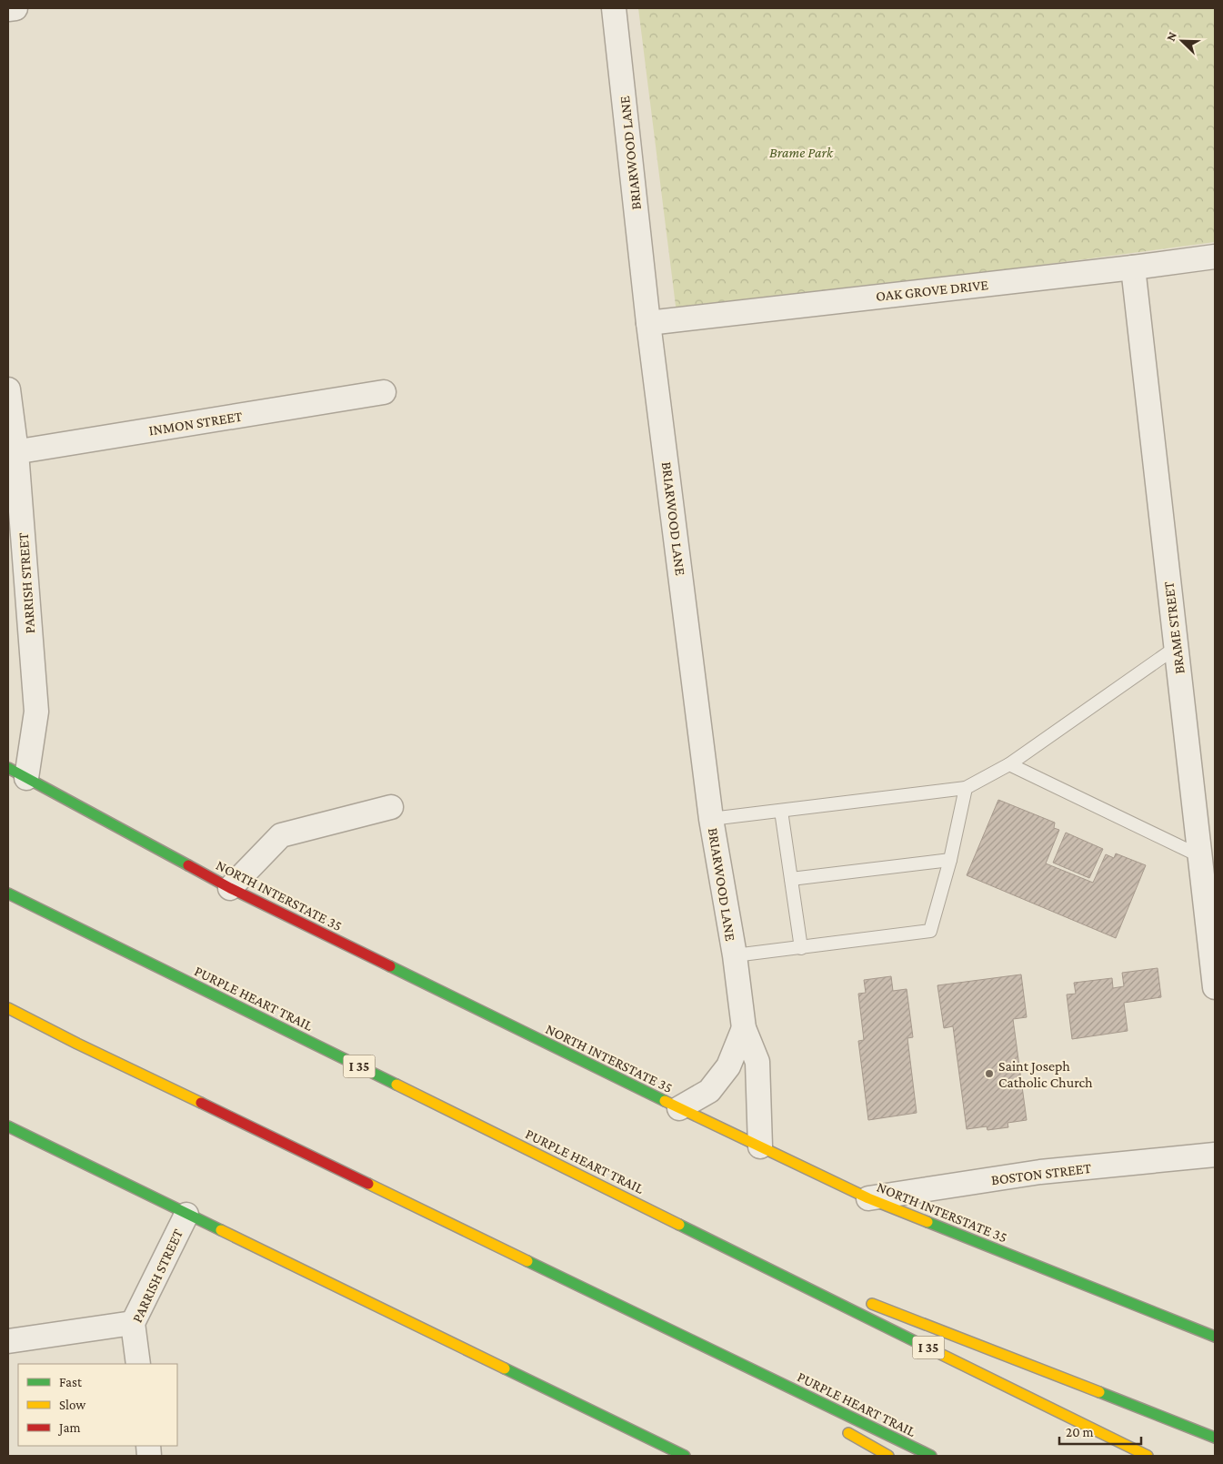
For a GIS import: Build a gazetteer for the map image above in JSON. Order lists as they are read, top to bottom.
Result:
{
  "streets": {
    "main road": ["NORTH INTERSTATE 35", "PURPLE HEART TRAIL", "I 35"],
    "street": [
      "BRIARWOOD LANE",
      "OAK GROVE DRIVE",
      "INMON STREET",
      "PARRISH STREET",
      "BRAME STREET",
      "BOSTON STREET"
    ]
  },
  "crossings": [
    ["BRIARWOOD LANE", "OAK GROVE DRIVE"],
    ["BRIARWOOD LANE", "NORTH INTERSTATE 35"],
    ["OAK GROVE DRIVE", "BRAME STREET"],
    ["INMON STREET", "PARRISH STREET"],
    ["PARRISH STREET", "NORTH INTERSTATE 35"],
    ["NORTH INTERSTATE 35", "BOSTON STREET"]
  ],
  "parks": ["Brame Park"],
  "places": ["Saint Joseph Catholic Church"],
  "legend": ["Fast", "Slow", "Jam"],
  "scale_bar": "20 m",
  "north": "top left"
}
